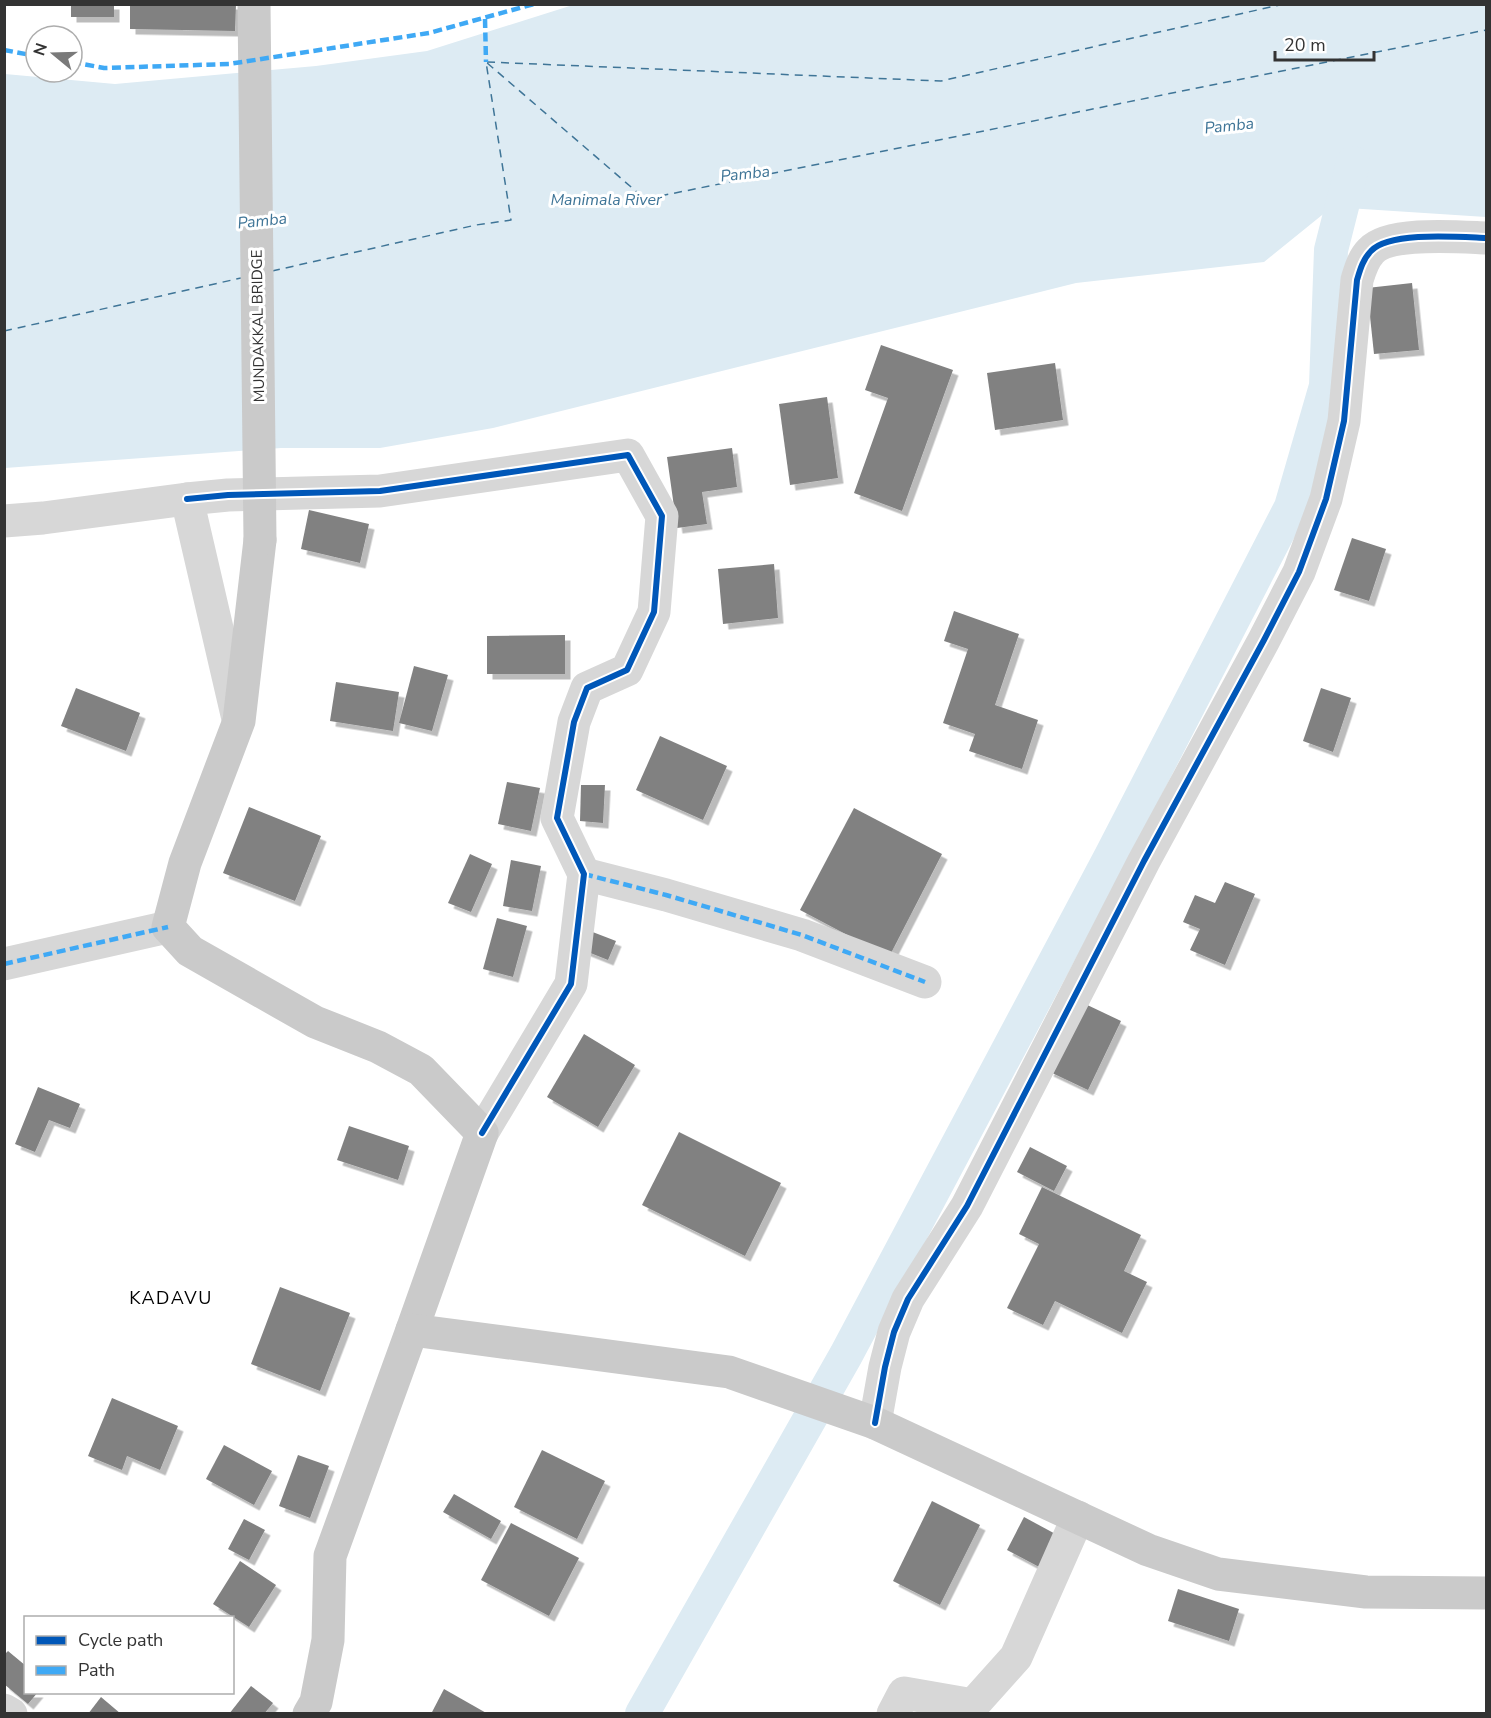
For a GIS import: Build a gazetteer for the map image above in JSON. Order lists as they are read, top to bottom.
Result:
{
  "streets": {
    "main road": ["MUNDAKKAL BRIDGE"]
  },
  "districts": ["KADAVU"],
  "water": ["Pamba", "Manimala River"],
  "legend": ["Cycle path", "Path"],
  "scale_bar": "20 m",
  "north": "left"
}
